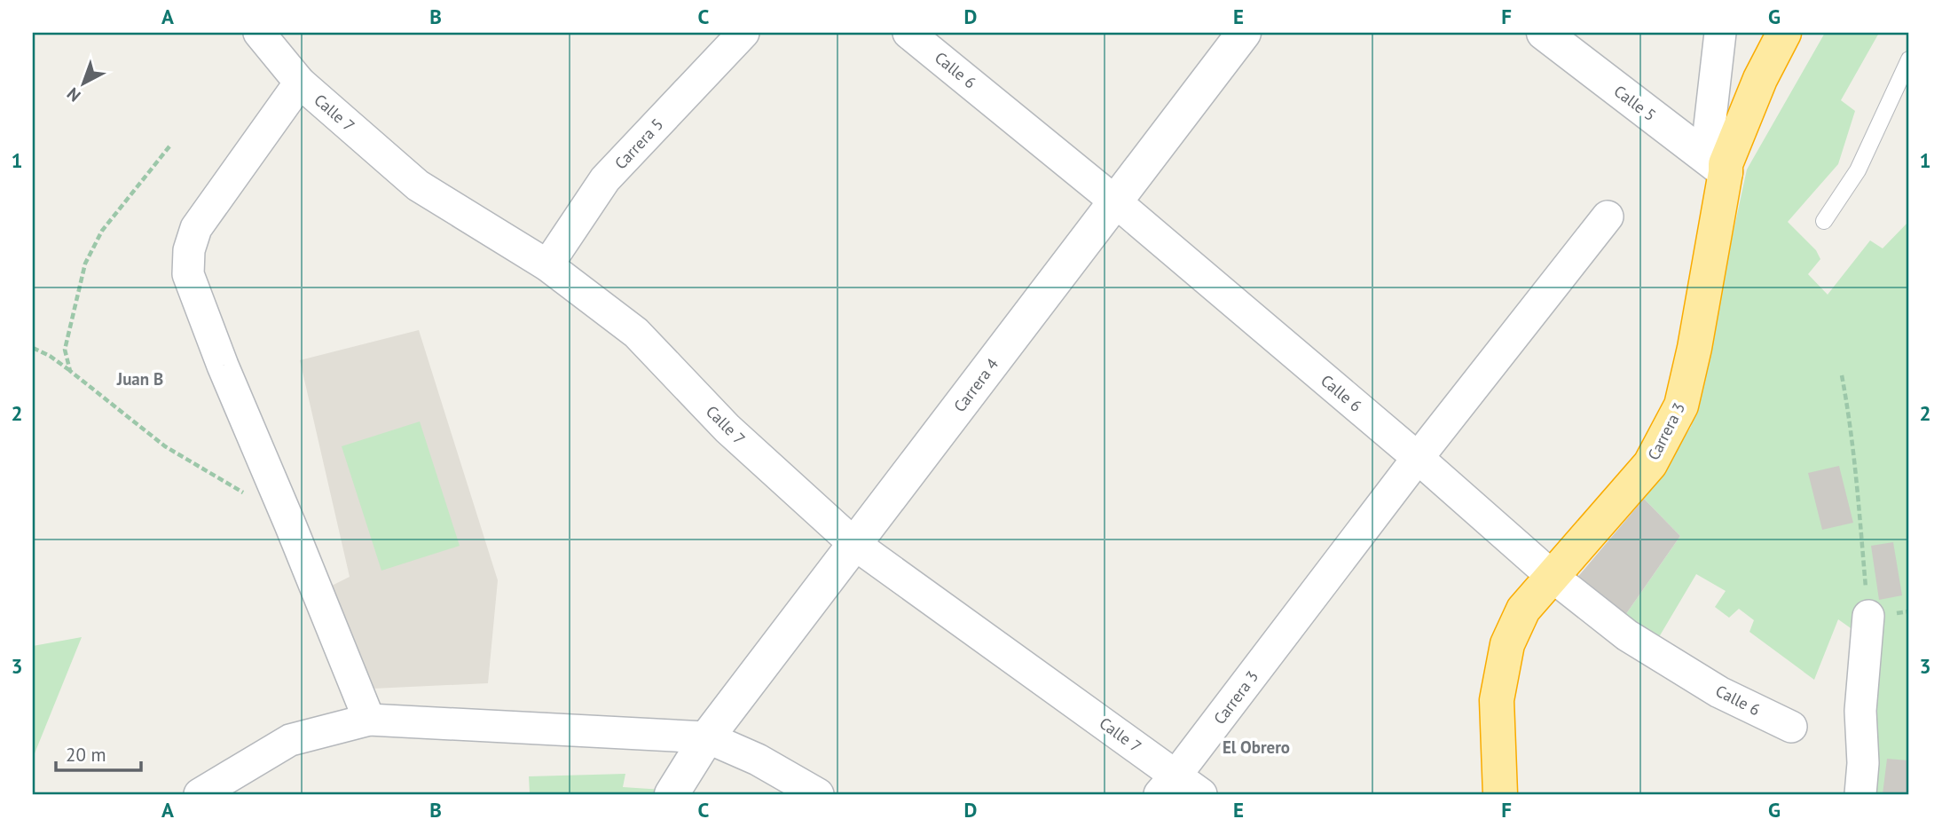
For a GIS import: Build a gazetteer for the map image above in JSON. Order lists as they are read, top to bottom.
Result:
{
  "streets": {
    "highway": ["Carrera 3"],
    "street": [
      "Calle 6",
      "Calle 5",
      "Calle 7",
      "Carrera 5",
      "Carrera 4"
    ]
  },
  "crossings": [
    ["Calle 6", "Carrera 4"],
    ["Calle 6", "Carrera 3"],
    ["Calle 5", "Carrera 3"],
    ["Calle 7", "Carrera 5"],
    ["Calle 7", "Carrera 4"],
    ["Calle 7", "Carrera 3"]
  ],
  "districts": ["Juan B", "El Obrero"],
  "scale_bar": "20 m",
  "north": "bottom left",
  "grid": {
    "columns": [
      "A",
      "B",
      "C",
      "D",
      "E",
      "F",
      "G"
    ],
    "rows": ["1", "2", "3"]
  }
}
